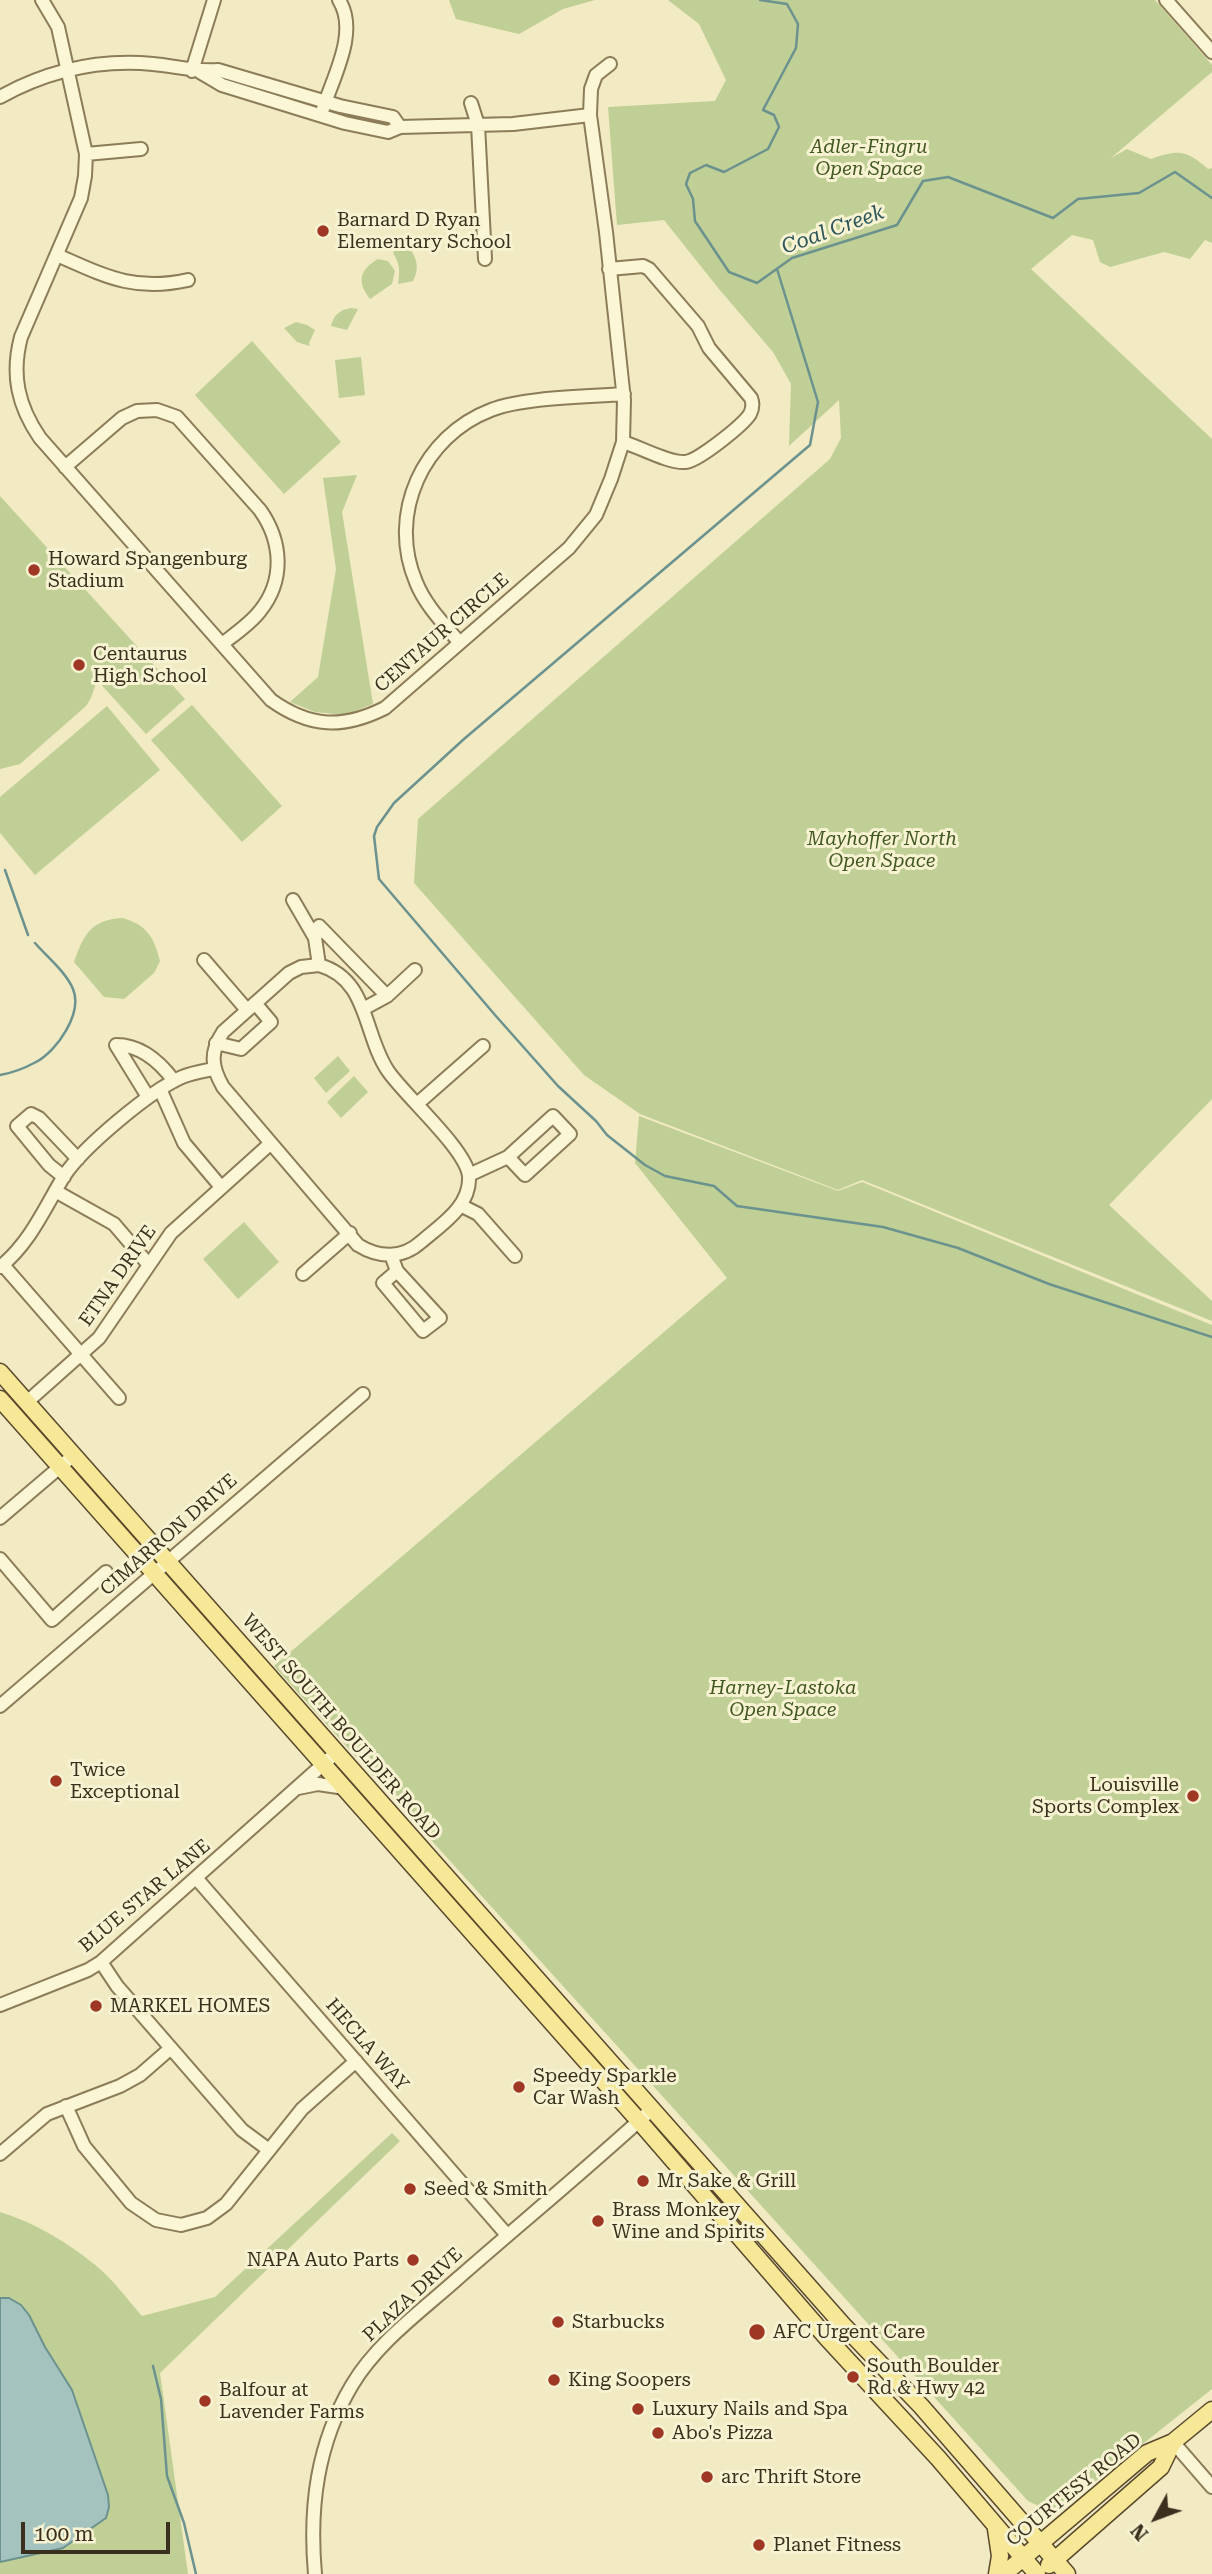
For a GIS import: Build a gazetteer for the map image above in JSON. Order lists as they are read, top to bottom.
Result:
{
  "streets": {
    "main road": ["WEST SOUTH BOULDER ROAD", "COURTESY ROAD"],
    "street": [
      "CENTAUR CIRCLE",
      "ETNA DRIVE",
      "CIMARRON DRIVE",
      "BLUE STAR LANE",
      "HECLA WAY",
      "PLAZA DRIVE"
    ]
  },
  "crossings": [
    ["ETNA DRIVE", "WEST SOUTH BOULDER ROAD"],
    ["CIMARRON DRIVE", "WEST SOUTH BOULDER ROAD"],
    ["WEST SOUTH BOULDER ROAD", "BLUE STAR LANE"],
    ["WEST SOUTH BOULDER ROAD", "PLAZA DRIVE"],
    ["WEST SOUTH BOULDER ROAD", "COURTESY ROAD"],
    ["BLUE STAR LANE", "HECLA WAY"],
    ["HECLA WAY", "PLAZA DRIVE"]
  ],
  "water": ["Coal Creek"],
  "parks": ["Adler-Fingru Open Space", "Mayhoffer North Open Space", "Harney-Lastoka Open Space"],
  "places": [
    "Barnard D Ryan Elementary School",
    "Howard Spangenburg Stadium",
    "Centaurus High School",
    "Twice Exceptional",
    "Louisville Sports Complex",
    "MARKEL HOMES",
    "Speedy Sparkle Car Wash",
    "Mr Sake & Grill",
    "Seed & Smith",
    "Brass Monkey Wine and Spirits",
    "NAPA Auto Parts",
    "Starbucks",
    "AFC Urgent Care",
    "South Boulder Rd & Hwy 42",
    "King Soopers",
    "Balfour at Lavender Farms",
    "Luxury Nails and Spa",
    "Abo's Pizza",
    "arc Thrift Store",
    "Planet Fitness"
  ],
  "scale_bar": "100 m",
  "north": "bottom left"
}
